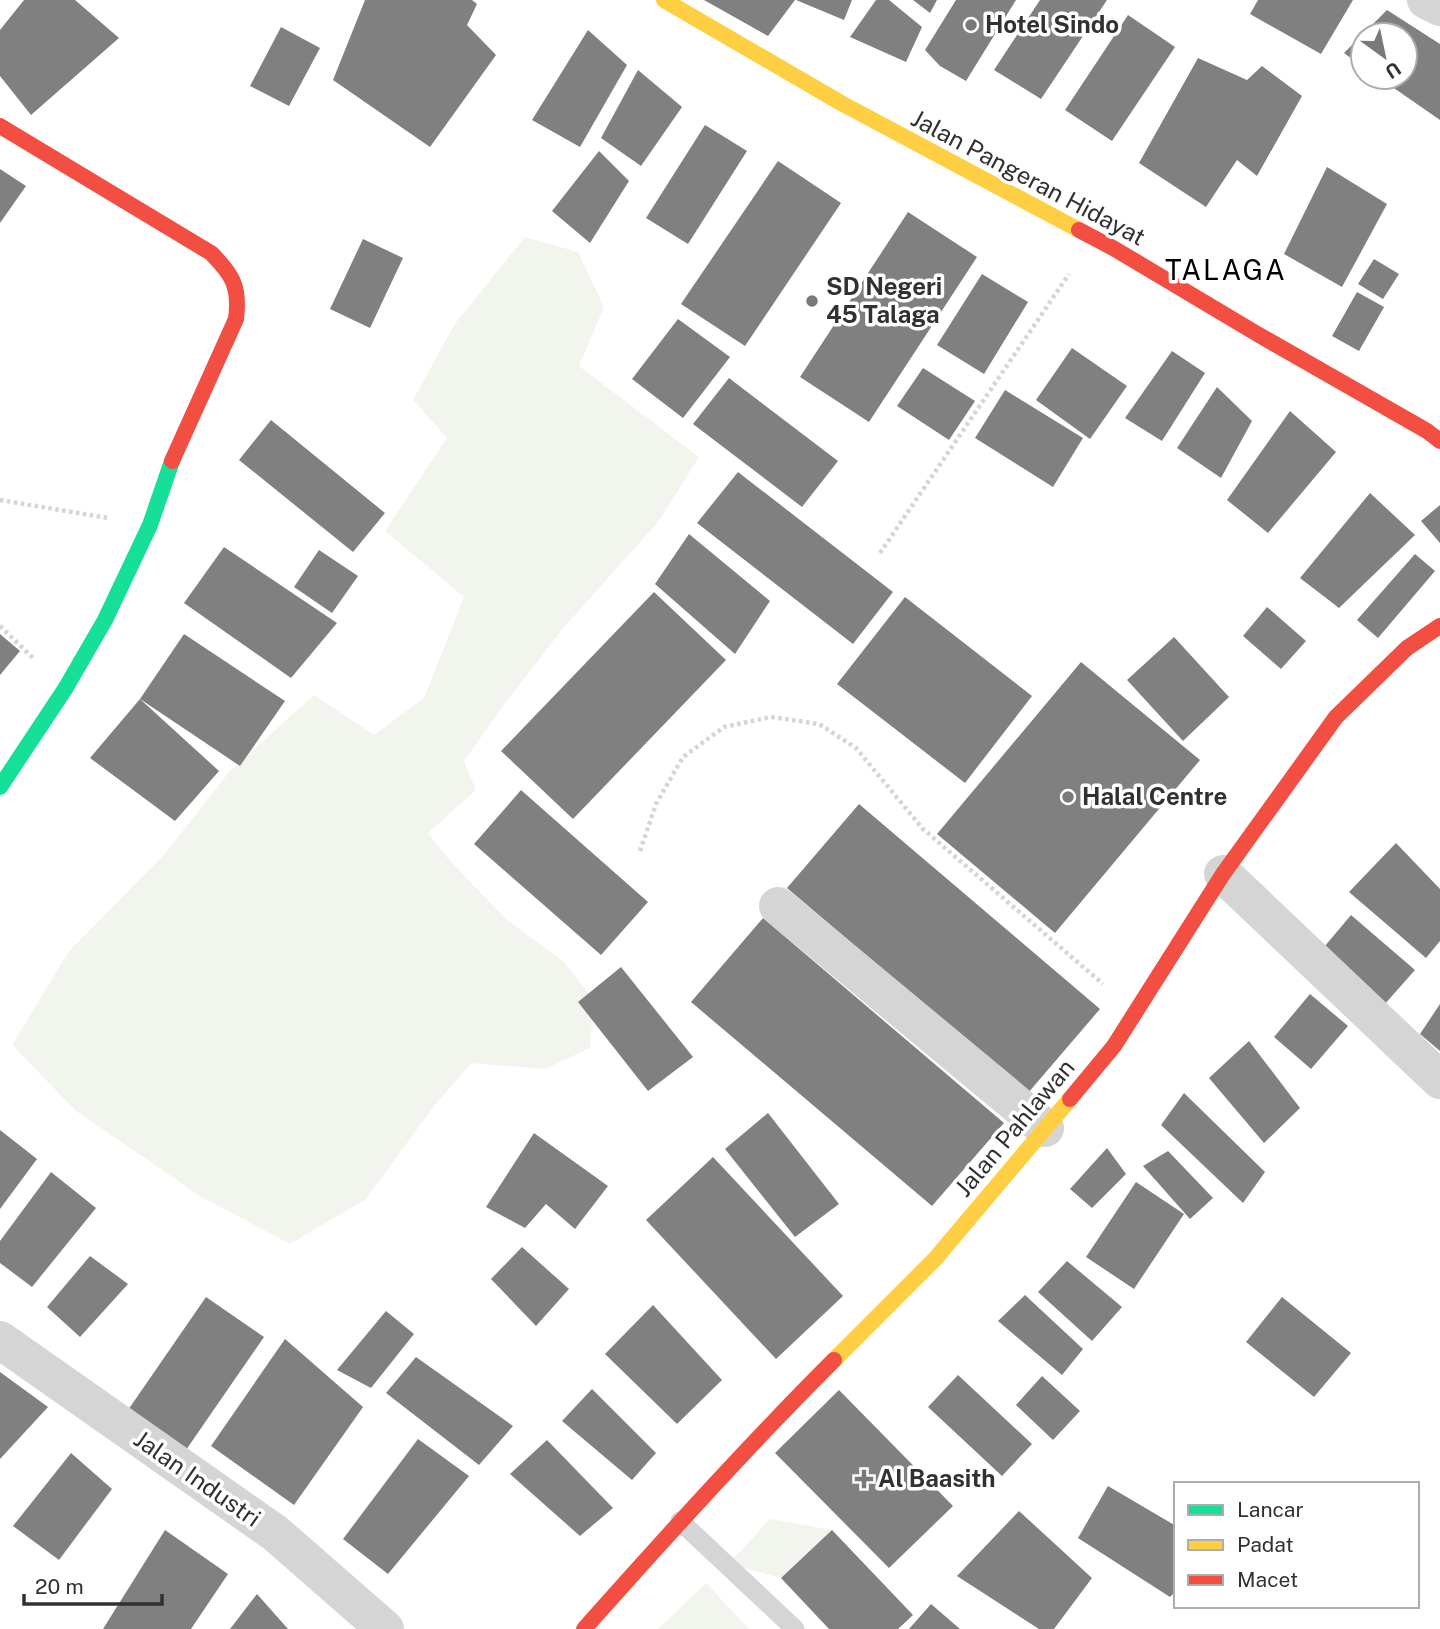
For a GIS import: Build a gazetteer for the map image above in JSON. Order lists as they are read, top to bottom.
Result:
{
  "streets": {
    "street": ["Jalan Pangeran Hidayat", "Jalan Pahlawan", "Jalan Industri"]
  },
  "districts": ["TALAGA"],
  "places": {
    "other": ["Hotel Sindo", "SD Negeri 45 Talaga", "Halal Centre"],
    "health": ["Al Baasith"]
  },
  "legend": ["Lancar", "Padat", "Macet"],
  "scale_bar": "20 m",
  "north": "bottom right"
}
